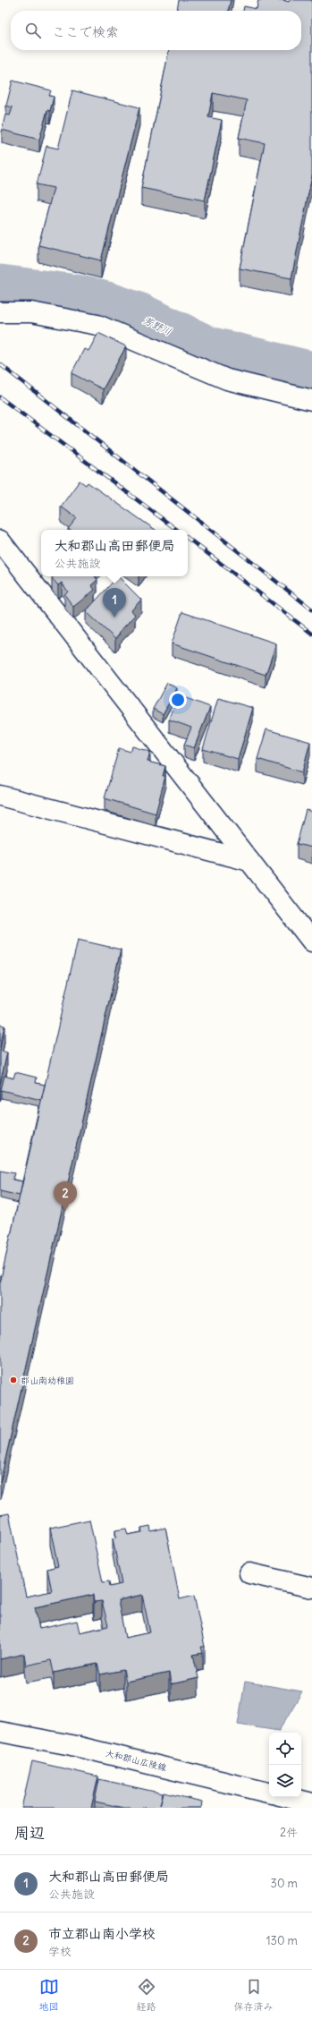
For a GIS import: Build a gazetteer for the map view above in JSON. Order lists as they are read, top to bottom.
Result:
{
  "streets": {
    "street": ["大和郡山広陵線"]
  },
  "water": ["芳野川"],
  "places": ["郡山南幼稚園"],
  "page": {
    "search": "ここで検索",
    "popup": ["大和郡山高田郵便局", "公共施設"],
    "pins": ["1", "2"],
    "heading": ["周辺", "2件"],
    "list": [
      {
        "mark": "1",
        "name": "大和郡山高田郵便局",
        "note": "公共施設",
        "value": "30 m"
      },
      {
        "mark": "2",
        "name": "市立郡山南小学校",
        "note": "学校",
        "value": "130 m"
      }
    ],
    "nav": ["地図", "経路", "保存済み"]
  }
}
